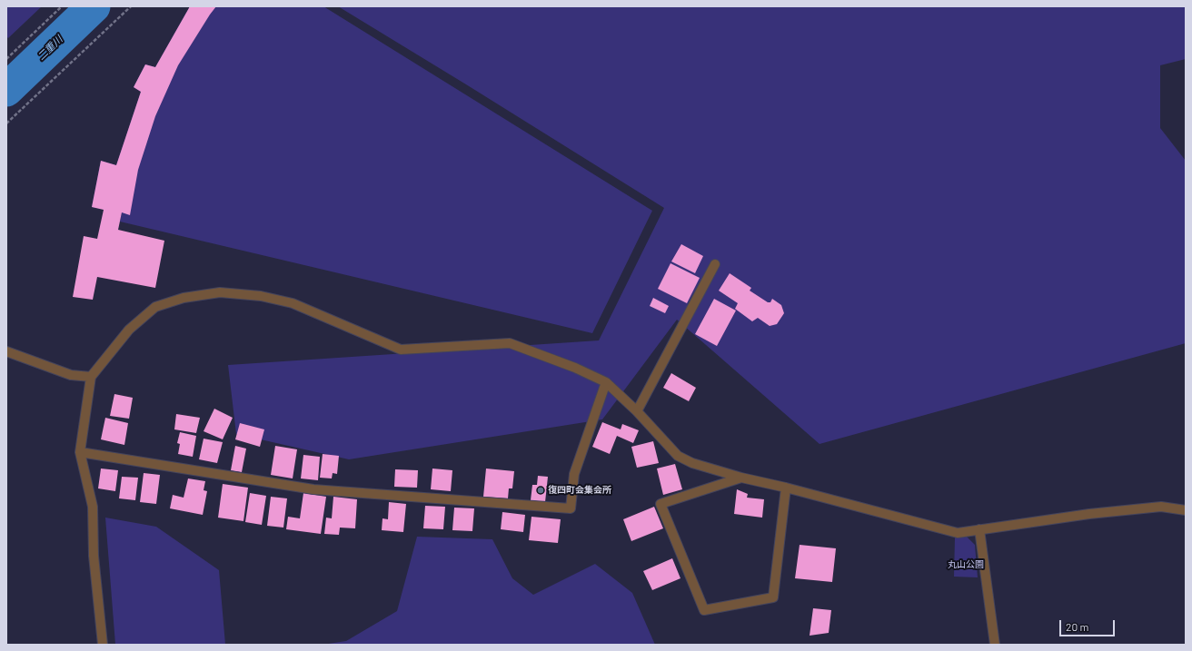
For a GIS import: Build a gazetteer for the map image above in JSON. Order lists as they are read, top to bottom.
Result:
{
  "water": ["二重川"],
  "parks": ["丸山公園"],
  "places": ["復四町会集会所"],
  "scale_bar": "20 m"
}
